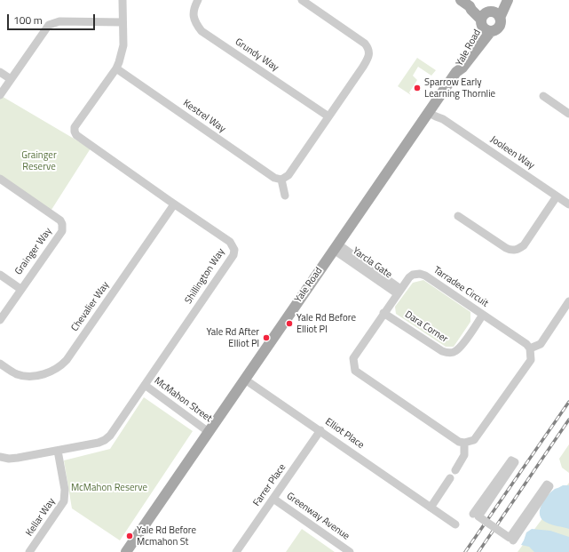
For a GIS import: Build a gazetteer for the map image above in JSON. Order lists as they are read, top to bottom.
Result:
{
  "streets": {
    "main road": ["Yale Road"],
    "street": [
      "Grundy Way",
      "Kestrel Way",
      "Jooleen Way",
      "Grainger Way",
      "Yarcla Gate",
      "Shillington Way",
      "Tarradee Circuit",
      "Chevalier Way",
      "Dara Corner",
      "McMahon Street",
      "Elliot Place",
      "Farrer Place",
      "Greenway Avenue",
      "Kellar Way"
    ]
  },
  "crossings": [
    ["Yale Road", "Jooleen Way"],
    ["Yale Road", "Yarcla Gate"],
    ["Yale Road", "McMahon Street"],
    ["Yale Road", "Elliot Place"],
    ["Kestrel Way", "Shillington Way"],
    ["Yarcla Gate", "Tarradee Circuit"],
    ["Shillington Way", "Chevalier Way"],
    ["Shillington Way", "McMahon Street"],
    ["Shillington Way", "Kellar Way"],
    ["Tarradee Circuit", "Dara Corner"],
    ["Elliot Place", "Farrer Place"],
    ["Farrer Place", "Greenway Avenue"]
  ],
  "parks": ["Grainger Reserve", "McMahon Reserve"],
  "places": [
    "Sparrow Early Learning Thornlie",
    "Yale Rd Before Elliot Pl",
    "Yale Rd After Elliot Pl",
    "Yale Rd Before Mcmahon St"
  ],
  "scale_bar": "100 m"
}
